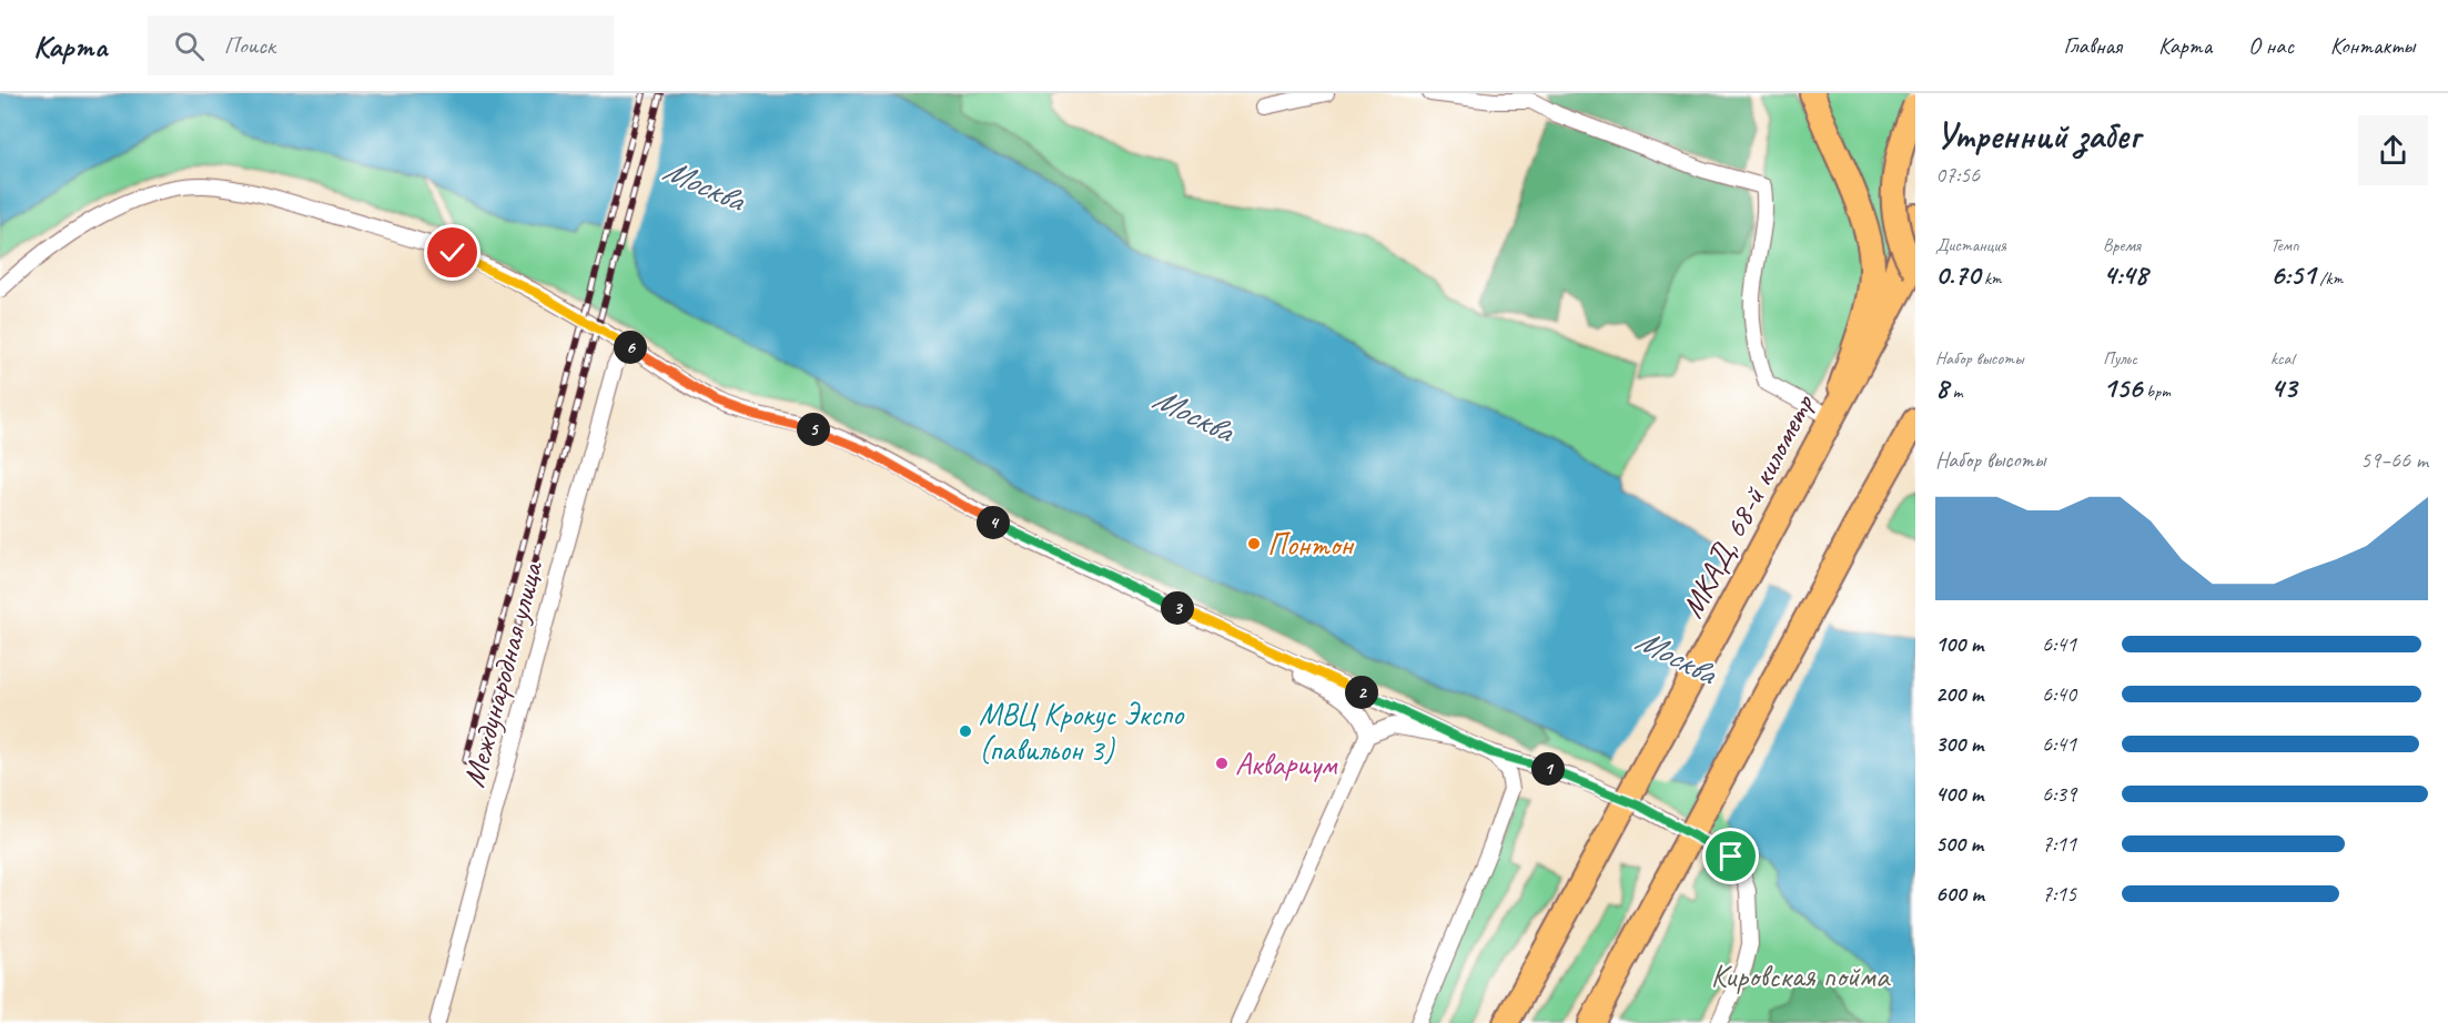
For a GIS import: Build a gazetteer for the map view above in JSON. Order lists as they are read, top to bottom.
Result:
{
  "streets": {
    "main road": ["МКАД, 68-й километр"],
    "street": ["Международная улица"]
  },
  "water": ["Москва"],
  "parks": ["Кировская пойма"],
  "places": ["Понтон", "МВЦ Крокус Экспо (павильон 3)", "Аквариум"],
  "page": {
    "header": "Карта",
    "search": "Поиск",
    "nav": [
      "Главная",
      "Карта",
      "О нас",
      "Контакты"
    ],
    "heading": ["Утренний забег", "07:56"],
    "stats": [
      ["Дистанция", "0.70 km"],
      ["Время", "4:48"],
      ["Темп", "6:51 /km"],
      ["Набор высоты", "8 m"],
      ["Пульс", "156 bpm"],
      ["kcal", "43"]
    ],
    "pins": [
      "6",
      "5",
      "4",
      "3",
      "2",
      "1"
    ],
    "chart": ["Набор высоты", "59–66 m"],
    "list": [
      {
        "name": "100 m",
        "note": "6:41"
      },
      {
        "name": "200 m",
        "note": "6:40"
      },
      {
        "name": "300 m",
        "note": "6:41"
      },
      {
        "name": "400 m",
        "note": "6:39"
      },
      {
        "name": "500 m",
        "note": "7:11"
      },
      {
        "name": "600 m",
        "note": "7:15"
      }
    ]
  }
}
